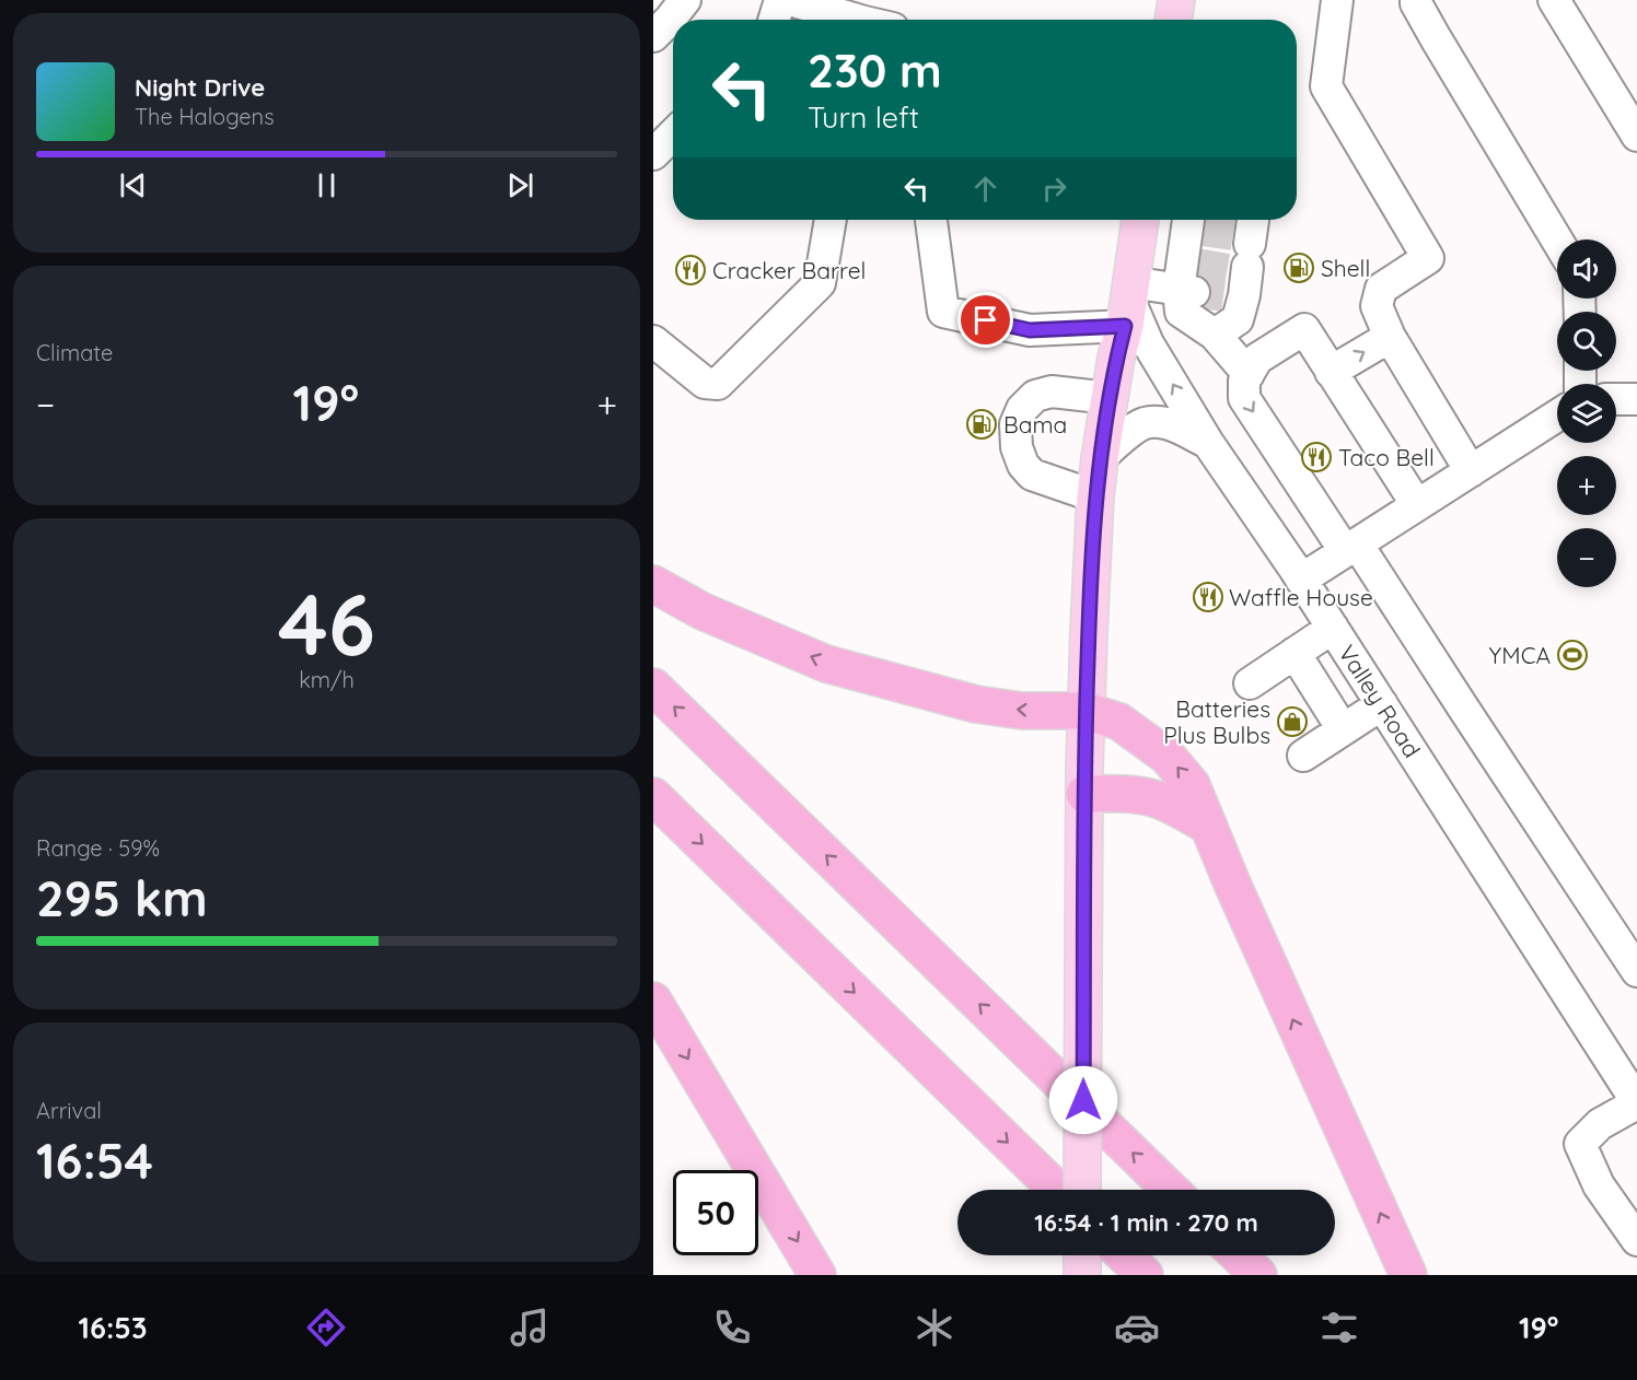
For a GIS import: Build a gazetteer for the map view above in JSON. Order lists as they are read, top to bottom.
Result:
{
  "streets": {
    "street": ["Valley Road"]
  },
  "places": {
    "fuel station": ["Shell", "Bama"],
    "restaurant": ["Cracker Barrel", "Taco Bell", "Waffle House"],
    "sports": ["YMCA"],
    "shop": ["Batteries Plus Bulbs"]
  },
  "page": {
    "turn": ["230 m", "Turn left"],
    "song": ["Night Drive", "The Halogens"],
    "map_buttons": ["+", "−"],
    "tile": [
      "Climate",
      ["46", "km/h"],
      ["Range · 59%", "295 km"],
      ["Arrival", "16:54"]
    ],
    "heat": ["−", "19°", "+"],
    "limit": "50",
    "trip": "16:54 · 1 min · 270 m",
    "tabs": ["16:53", "19°"]
  }
}
